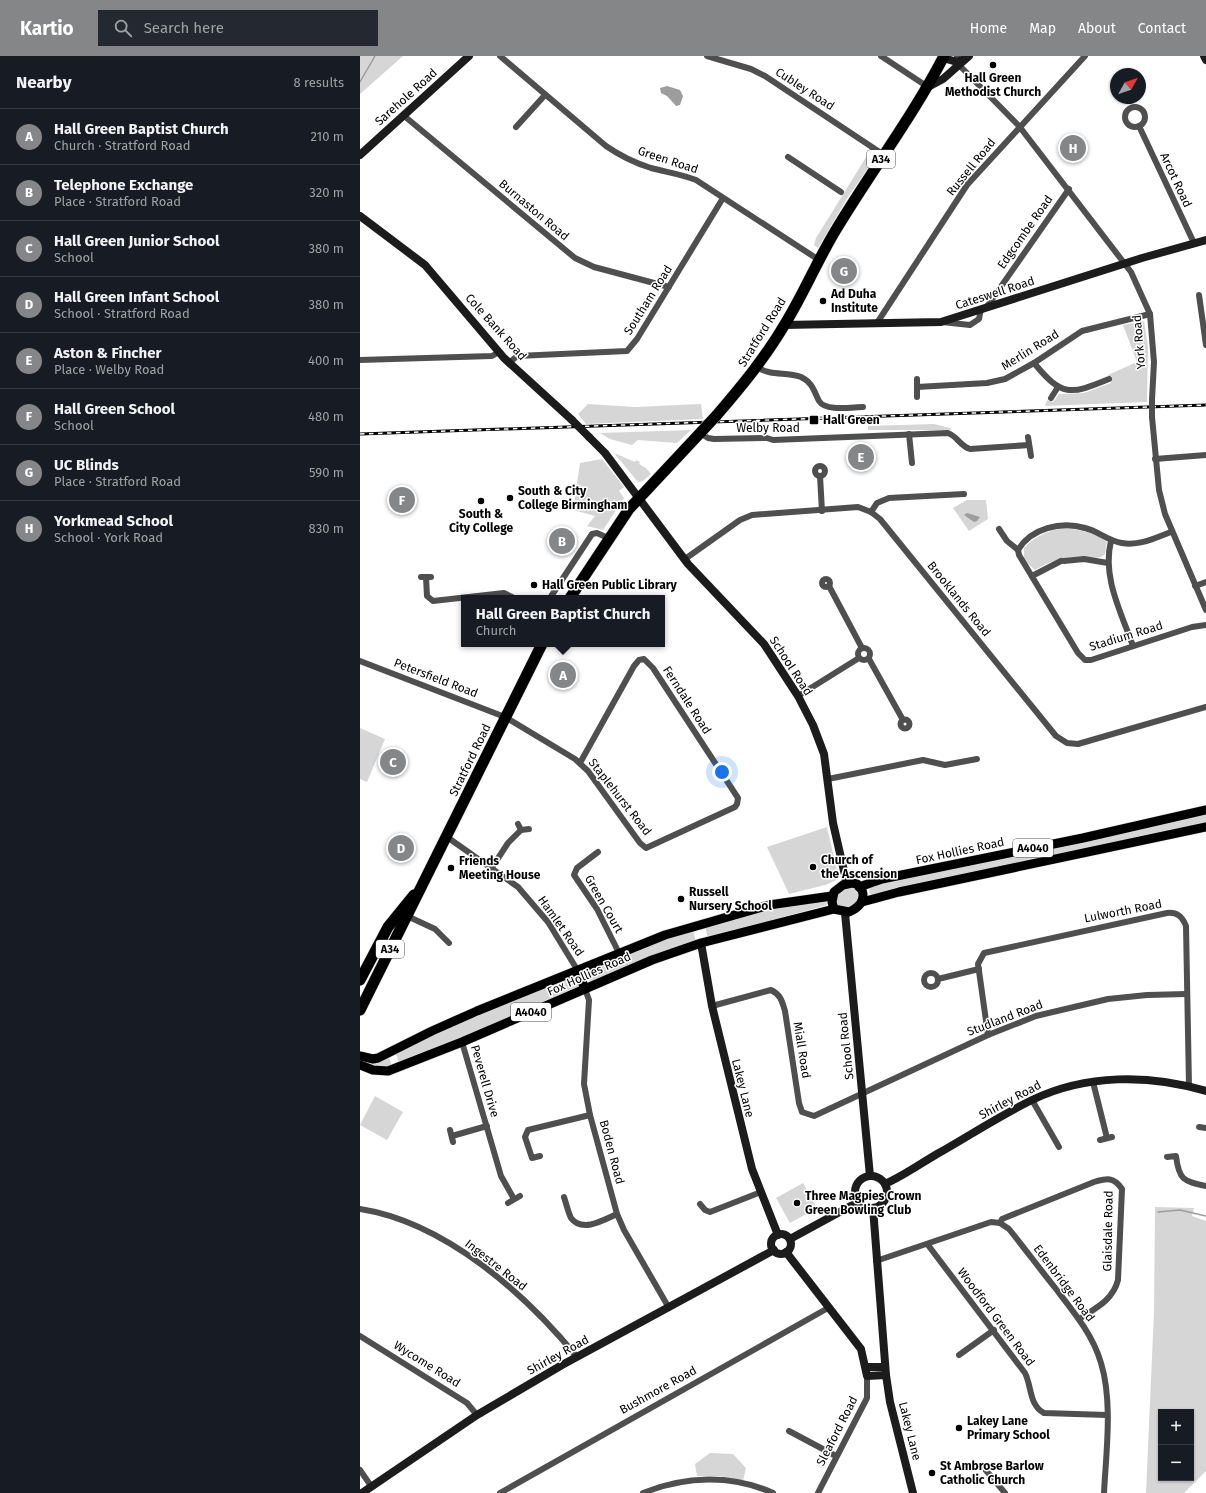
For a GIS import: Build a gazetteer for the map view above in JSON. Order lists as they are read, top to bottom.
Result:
{
  "streets": {
    "highway": ["A34", "Stratford Road"],
    "main road": ["A4040", "Fox Hollies Road"],
    "street": [
      "Cubley Road",
      "Sarehole Road",
      "Green Road",
      "Russell Road",
      "Arcot Road",
      "Burnaston Road",
      "Edgcombe Road",
      "Cateswell Road",
      "Southam Road",
      "Cole Bank Road",
      "York Road",
      "Merlin Road",
      "Welby Road",
      "Brooklands Road",
      "Stadium Road",
      "School Road",
      "Petersfield Road",
      "Ferndale Road",
      "Staplehurst Road",
      "Green Court",
      "Lulworth Road",
      "Hamlet Road",
      "Studland Road",
      "Miall Road",
      "Peverell Drive",
      "Lakey Lane",
      "Shirley Road",
      "Boden Road",
      "Glaisdale Road",
      "Ingestre Road",
      "Edenbridge Road",
      "Woodford Green Road",
      "Wycome Road",
      "Bushmore Road",
      "Sleaford Road"
    ]
  },
  "crossings": [
    ["Cubley Road", "Stratford Road"],
    ["Sarehole Road", "Burnaston Road"],
    ["Green Road", "Southam Road"],
    ["Green Road", "Stratford Road"],
    ["Russell Road", "Cateswell Road"],
    ["Russell Road", "York Road"],
    ["Arcot Road", "Cateswell Road"],
    ["Burnaston Road", "Southam Road"],
    ["Edgcombe Road", "Cateswell Road"],
    ["Edgcombe Road", "York Road"],
    ["Cateswell Road", "Stratford Road"],
    ["Cateswell Road", "York Road"],
    ["Southam Road", "Cole Bank Road"],
    ["Cole Bank Road", "Stratford Road"],
    ["Cole Bank Road", "School Road"],
    ["Stratford Road", "Welby Road"],
    ["Stratford Road", "School Road"],
    ["Stratford Road", "Petersfield Road"],
    ["Stratford Road", "Staplehurst Road"],
    ["Stratford Road", "Hamlet Road"],
    ["York Road", "Merlin Road"],
    ["School Road", "A4040"],
    ["School Road", "Fox Hollies Road"],
    ["School Road", "Studland Road"],
    ["School Road", "Miall Road"],
    ["School Road", "Shirley Road"],
    ["Petersfield Road", "Staplehurst Road"],
    ["Ferndale Road", "Staplehurst Road"],
    ["A4040", "Fox Hollies Road"],
    ["Fox Hollies Road", "Green Court"],
    ["Fox Hollies Road", "Hamlet Road"],
    ["Fox Hollies Road", "Peverell Drive"],
    ["Fox Hollies Road", "Lakey Lane"],
    ["Fox Hollies Road", "Boden Road"],
    ["Lulworth Road", "Studland Road"],
    ["Lulworth Road", "Shirley Road"],
    ["Studland Road", "Miall Road"],
    ["Miall Road", "Lakey Lane"],
    ["Lakey Lane", "Shirley Road"],
    ["Shirley Road", "Boden Road"],
    ["Shirley Road", "Ingestre Road"],
    ["Shirley Road", "Wycome Road"],
    ["Glaisdale Road", "Edenbridge Road"],
    ["Edenbridge Road", "Woodford Green Road"]
  ],
  "places": {
    "other": [
      "Hall Green Methodist Church",
      "Ad Duha Institute",
      "South & City College Birmingham",
      "South & City College",
      "Hall Green Public Library",
      "Church of the Ascension",
      "Friends Meeting House",
      "Russell Nursery School",
      "Three Magpies Crown Green Bowling Club",
      "Lakey Lane Primary School",
      "St Ambrose Barlow Catholic Church"
    ],
    "transit": ["Hall Green"]
  },
  "north": "top right",
  "page": {
    "header": "Kartio",
    "search": "Search here",
    "nav": [
      "Home",
      "Map",
      "About",
      "Contact"
    ],
    "heading": ["Nearby", "8 results"],
    "list": [
      {
        "mark": "A",
        "name": "Hall Green Baptist Church",
        "note": "Church · Stratford Road",
        "value": "210 m"
      },
      {
        "mark": "B",
        "name": "Telephone Exchange",
        "note": "Place · Stratford Road",
        "value": "320 m"
      },
      {
        "mark": "C",
        "name": "Hall Green Junior School",
        "note": "School",
        "value": "380 m"
      },
      {
        "mark": "D",
        "name": "Hall Green Infant School",
        "note": "School · Stratford Road",
        "value": "380 m"
      },
      {
        "mark": "E",
        "name": "Aston & Fincher",
        "note": "Place · Welby Road",
        "value": "400 m"
      },
      {
        "mark": "F",
        "name": "Hall Green School",
        "note": "School",
        "value": "480 m"
      },
      {
        "mark": "G",
        "name": "UC Blinds",
        "note": "Place · Stratford Road",
        "value": "590 m"
      },
      {
        "mark": "H",
        "name": "Yorkmead School",
        "note": "School · York Road",
        "value": "830 m"
      }
    ],
    "pins": [
      "H",
      "G",
      "E",
      "F",
      "B",
      "A",
      "C",
      "D"
    ],
    "popup": ["Hall Green Baptist Church", "Church"],
    "map_buttons": ["+", "−"]
  }
}
